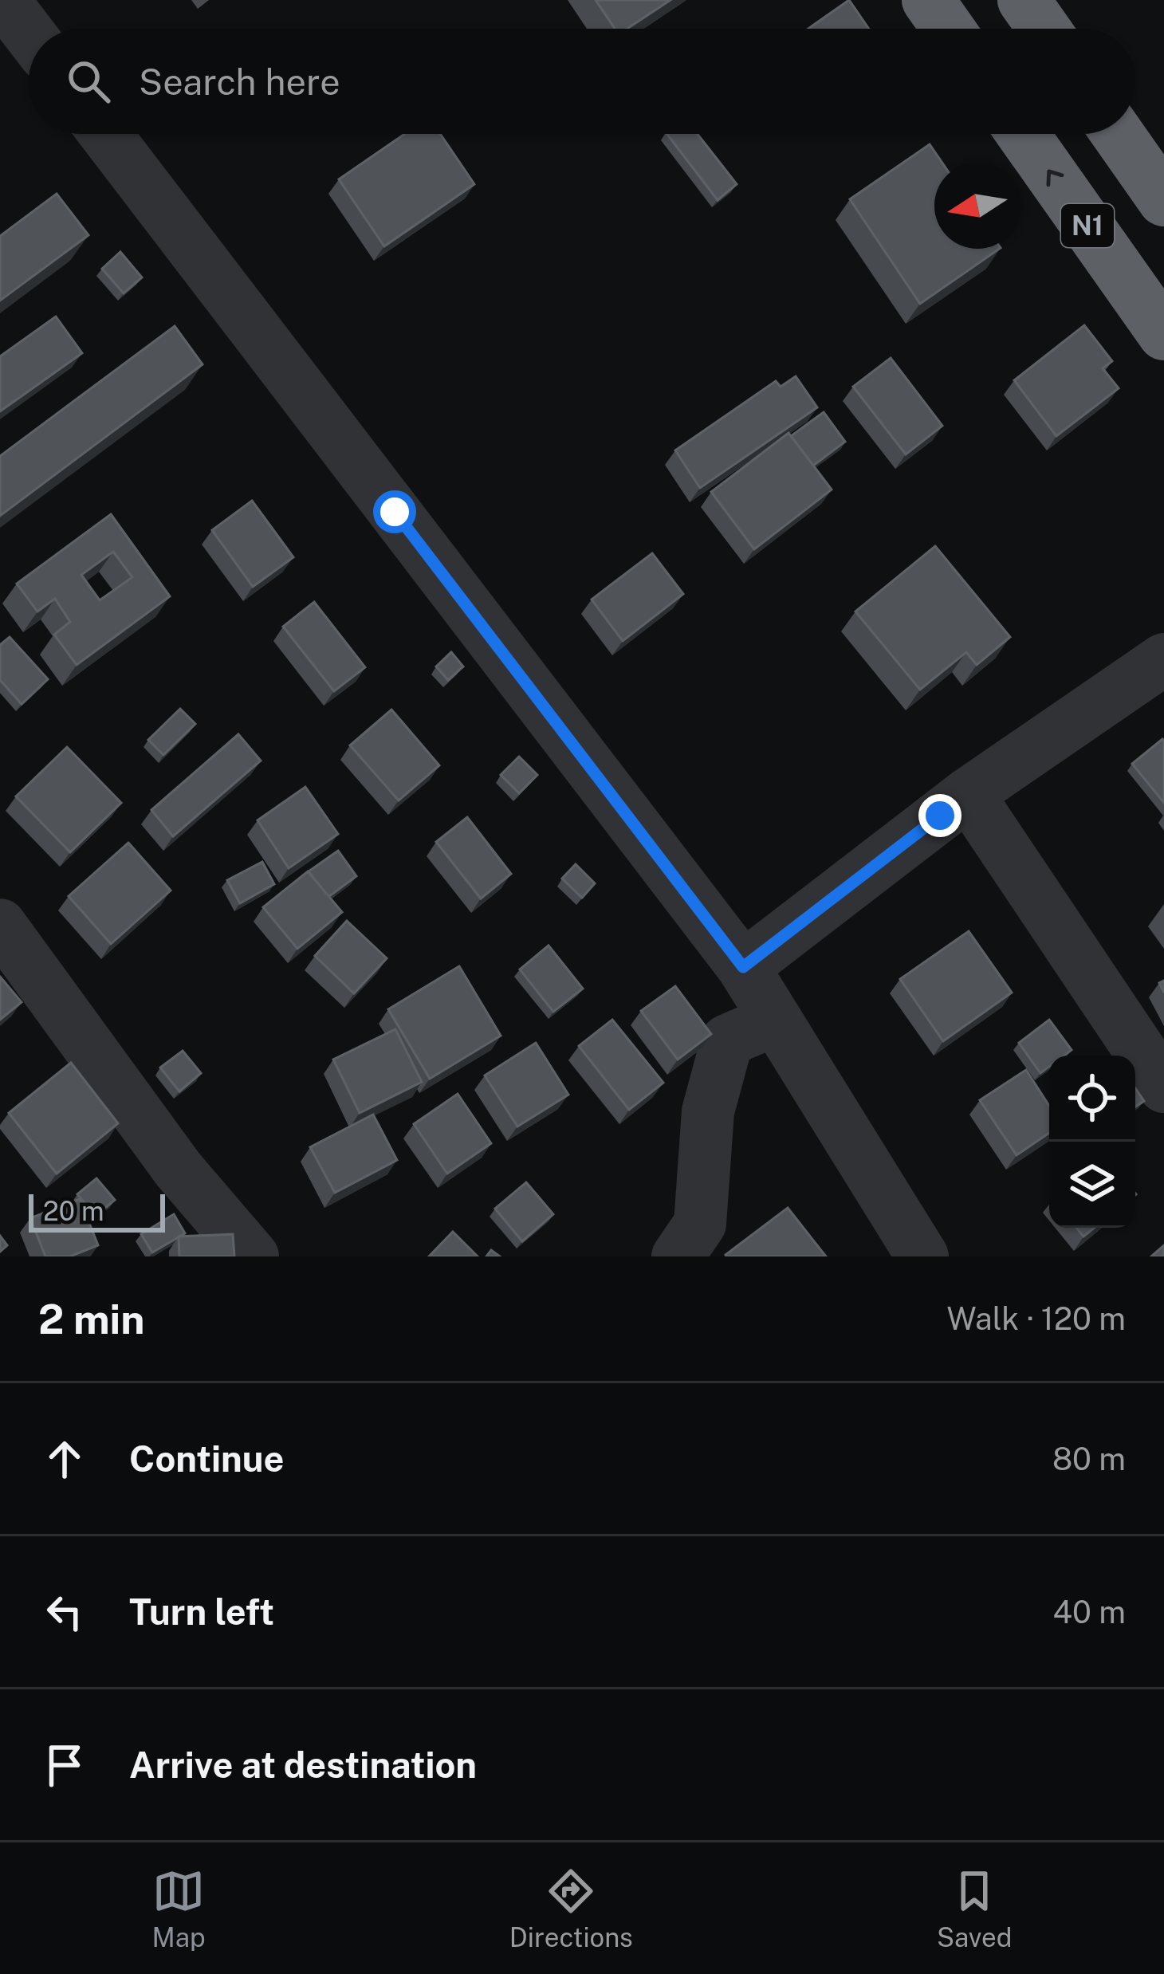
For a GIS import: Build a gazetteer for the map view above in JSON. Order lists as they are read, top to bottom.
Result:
{
  "streets": {
    "highway": ["N1"]
  },
  "scale_bar": "20 m",
  "north": "left",
  "page": {
    "search": "Search here",
    "scale": "20 m",
    "heading": ["2 min", "Walk · 120 m"],
    "list": [
      ["Continue", "80 m"],
      ["Turn left", "40 m"],
      "Arrive at destination"
    ],
    "nav": ["Map", "Directions", "Saved"]
  }
}
